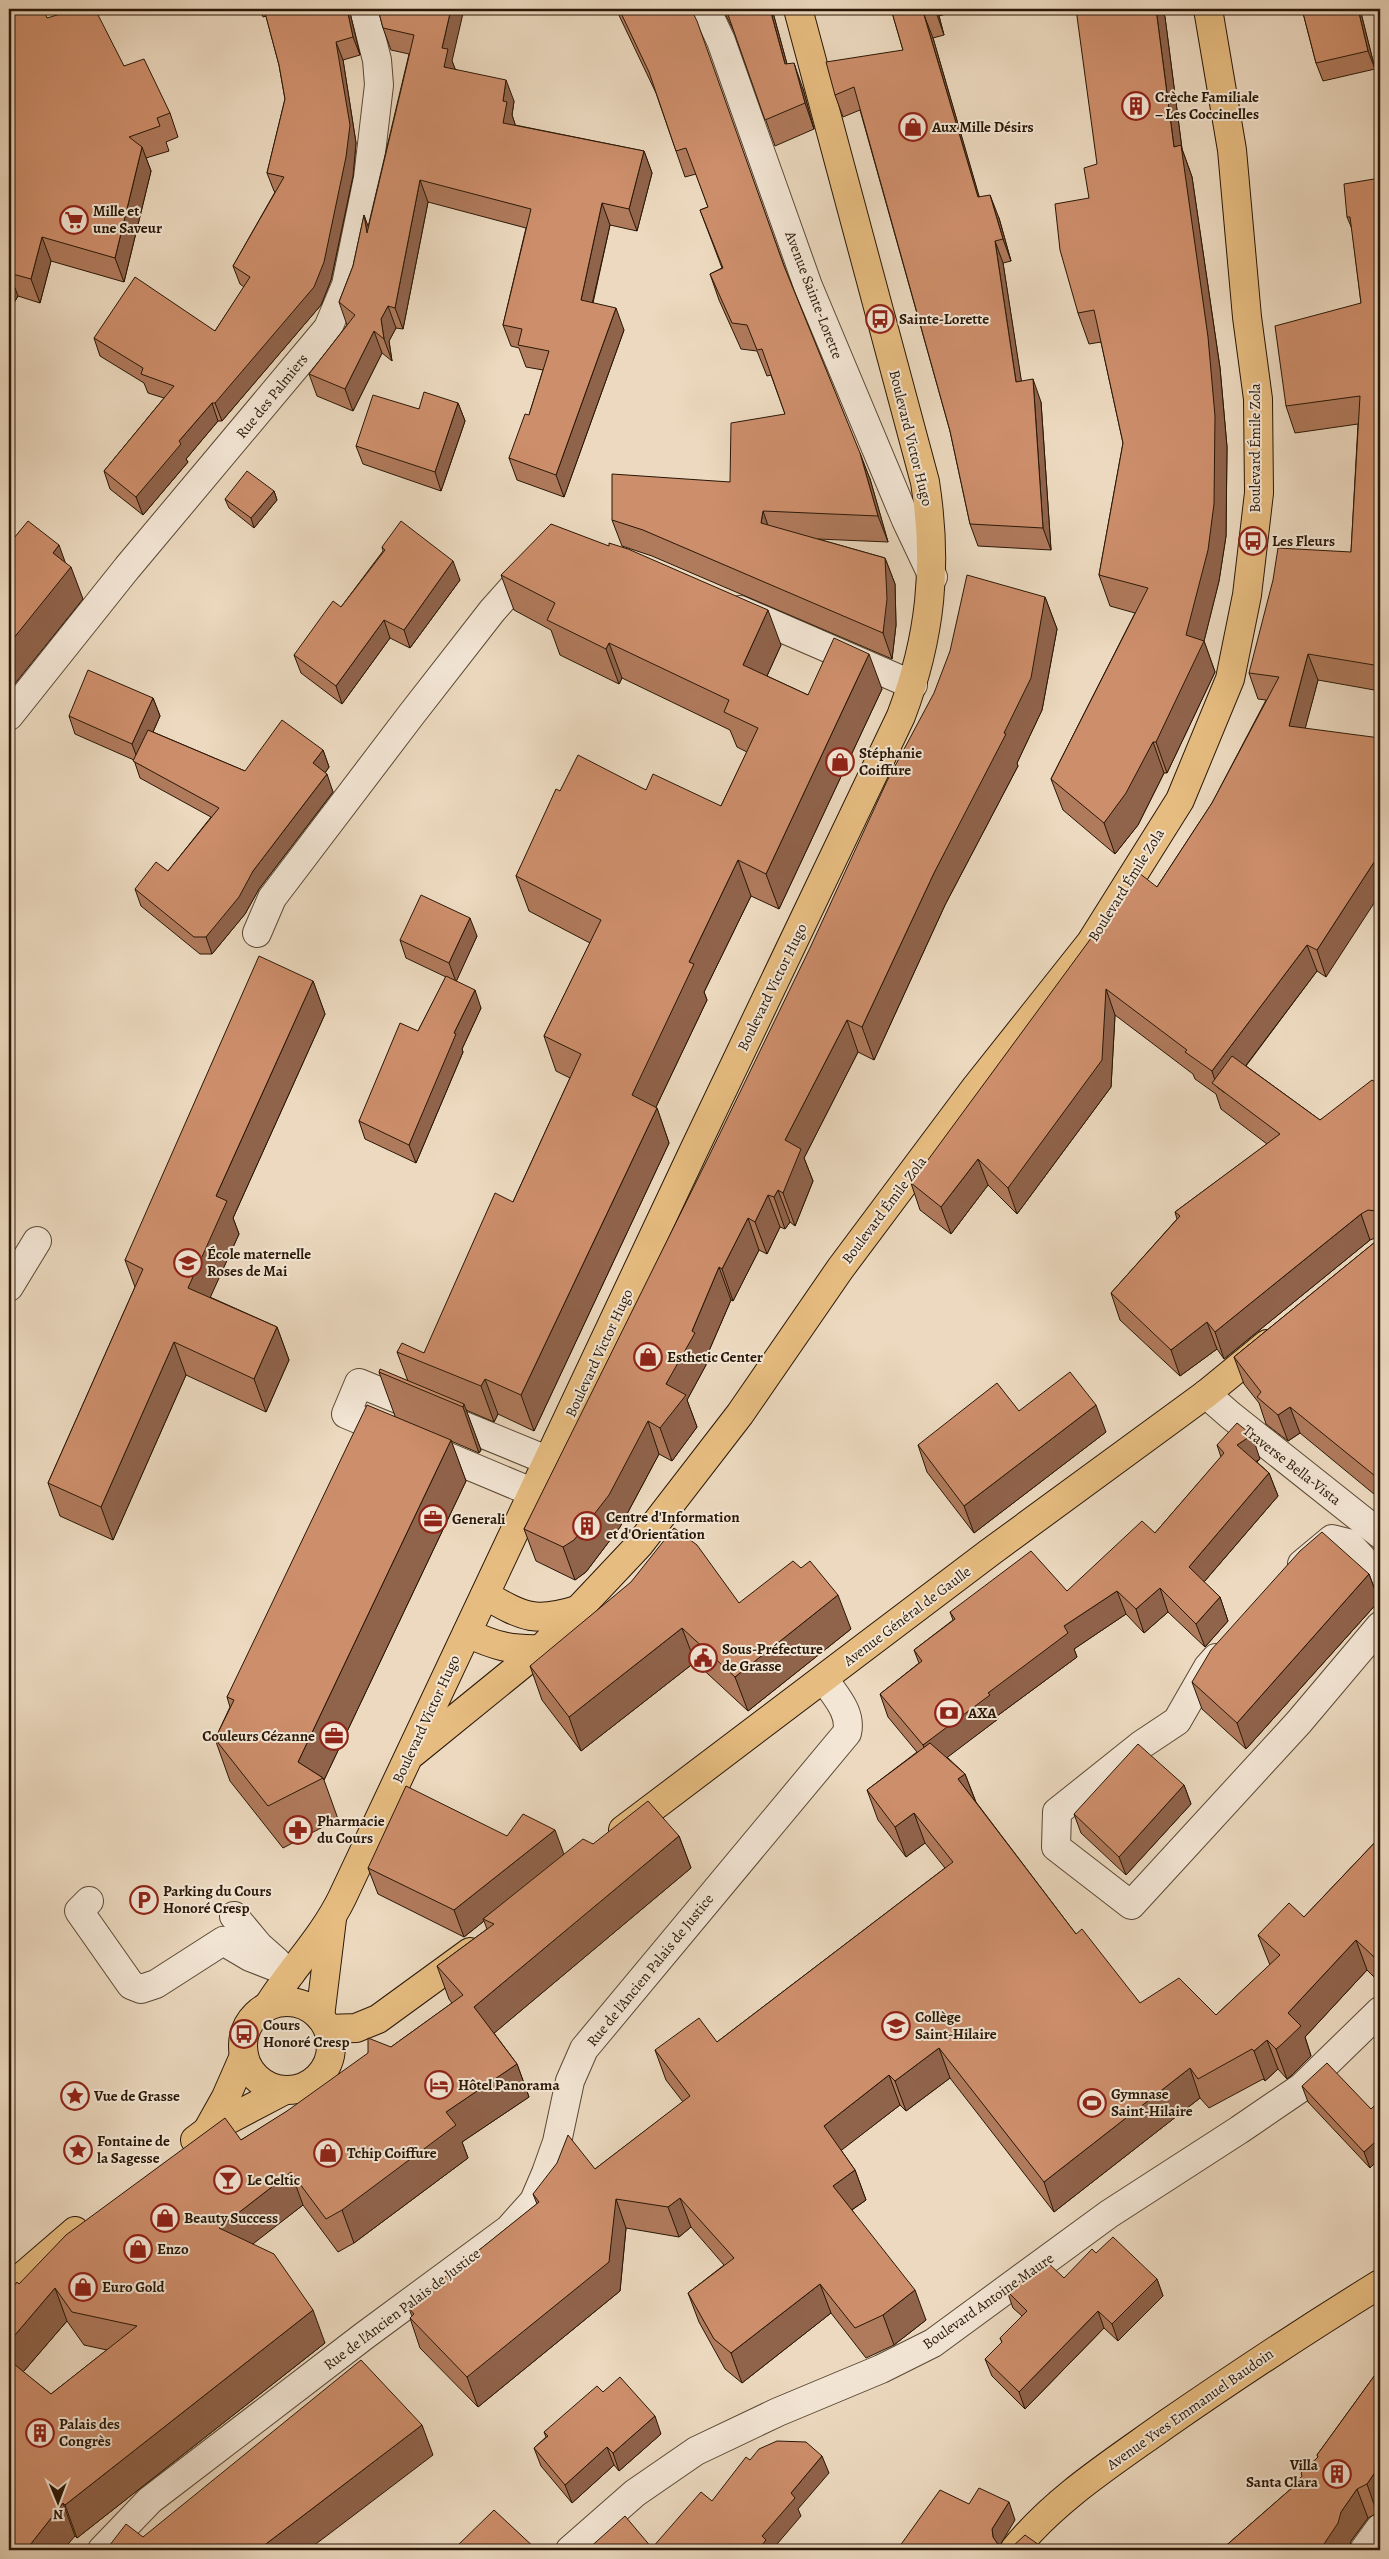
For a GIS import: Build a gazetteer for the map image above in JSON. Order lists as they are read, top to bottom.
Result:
{
  "streets": {
    "main road": [
      "Boulevard Victor Hugo",
      "Boulevard Émile Zola",
      "Avenue Général de Gaulle",
      "Avenue Yves Emmanuel Baudoin"
    ],
    "street": [
      "Avenue Sainte-Lorette",
      "Rue des Palmiers",
      "Traverse Bella-Vista",
      "Rue de l'Ancien Palais de Justice",
      "Boulevard Antoine Maure"
    ]
  },
  "crossings": [
    ["Avenue Sainte-Lorette", "Boulevard Victor Hugo"],
    ["Boulevard Victor Hugo", "Boulevard Émile Zola"],
    ["Traverse Bella-Vista", "Avenue Général de Gaulle"],
    ["Avenue Général de Gaulle", "Rue de l'Ancien Palais de Justice"]
  ],
  "places": {
    "building": [
      "Crèche Familiale – Les Coccinelles",
      "Centre d'Information et d'Orientation",
      "Palais des Congrès",
      "Villa Santa Clara"
    ],
    "shop": [
      "Aux Mille Désirs",
      "Stéphanie Coiffure",
      "Esthetic Center",
      "Tchip Coiffure",
      "Beauty Success",
      "Enzo",
      "Euro Gold"
    ],
    "supermarket": ["Mille et une Saveur"],
    "bus stop": ["Sainte-Lorette", "Les Fleurs", "Cours Honoré Cresp"],
    "school or university": ["École maternelle Roses de Mai", "Collège Saint-Hilaire"],
    "office": ["Generali", "Couleurs Cézanne"],
    "public building": ["Sous-Préfecture de Grasse"],
    "bank": ["AXA"],
    "pharmacy": ["Pharmacie du Cours"],
    "parking": ["Parking du Cours Honoré Cresp"],
    "hotel": ["Hôtel Panorama"],
    "place": ["Vue de Grasse", "Fontaine de la Sagesse"],
    "sports": ["Gymnase Saint-Hilaire"],
    "bar": ["Le Celtic"]
  },
  "north": "bottom"
}
